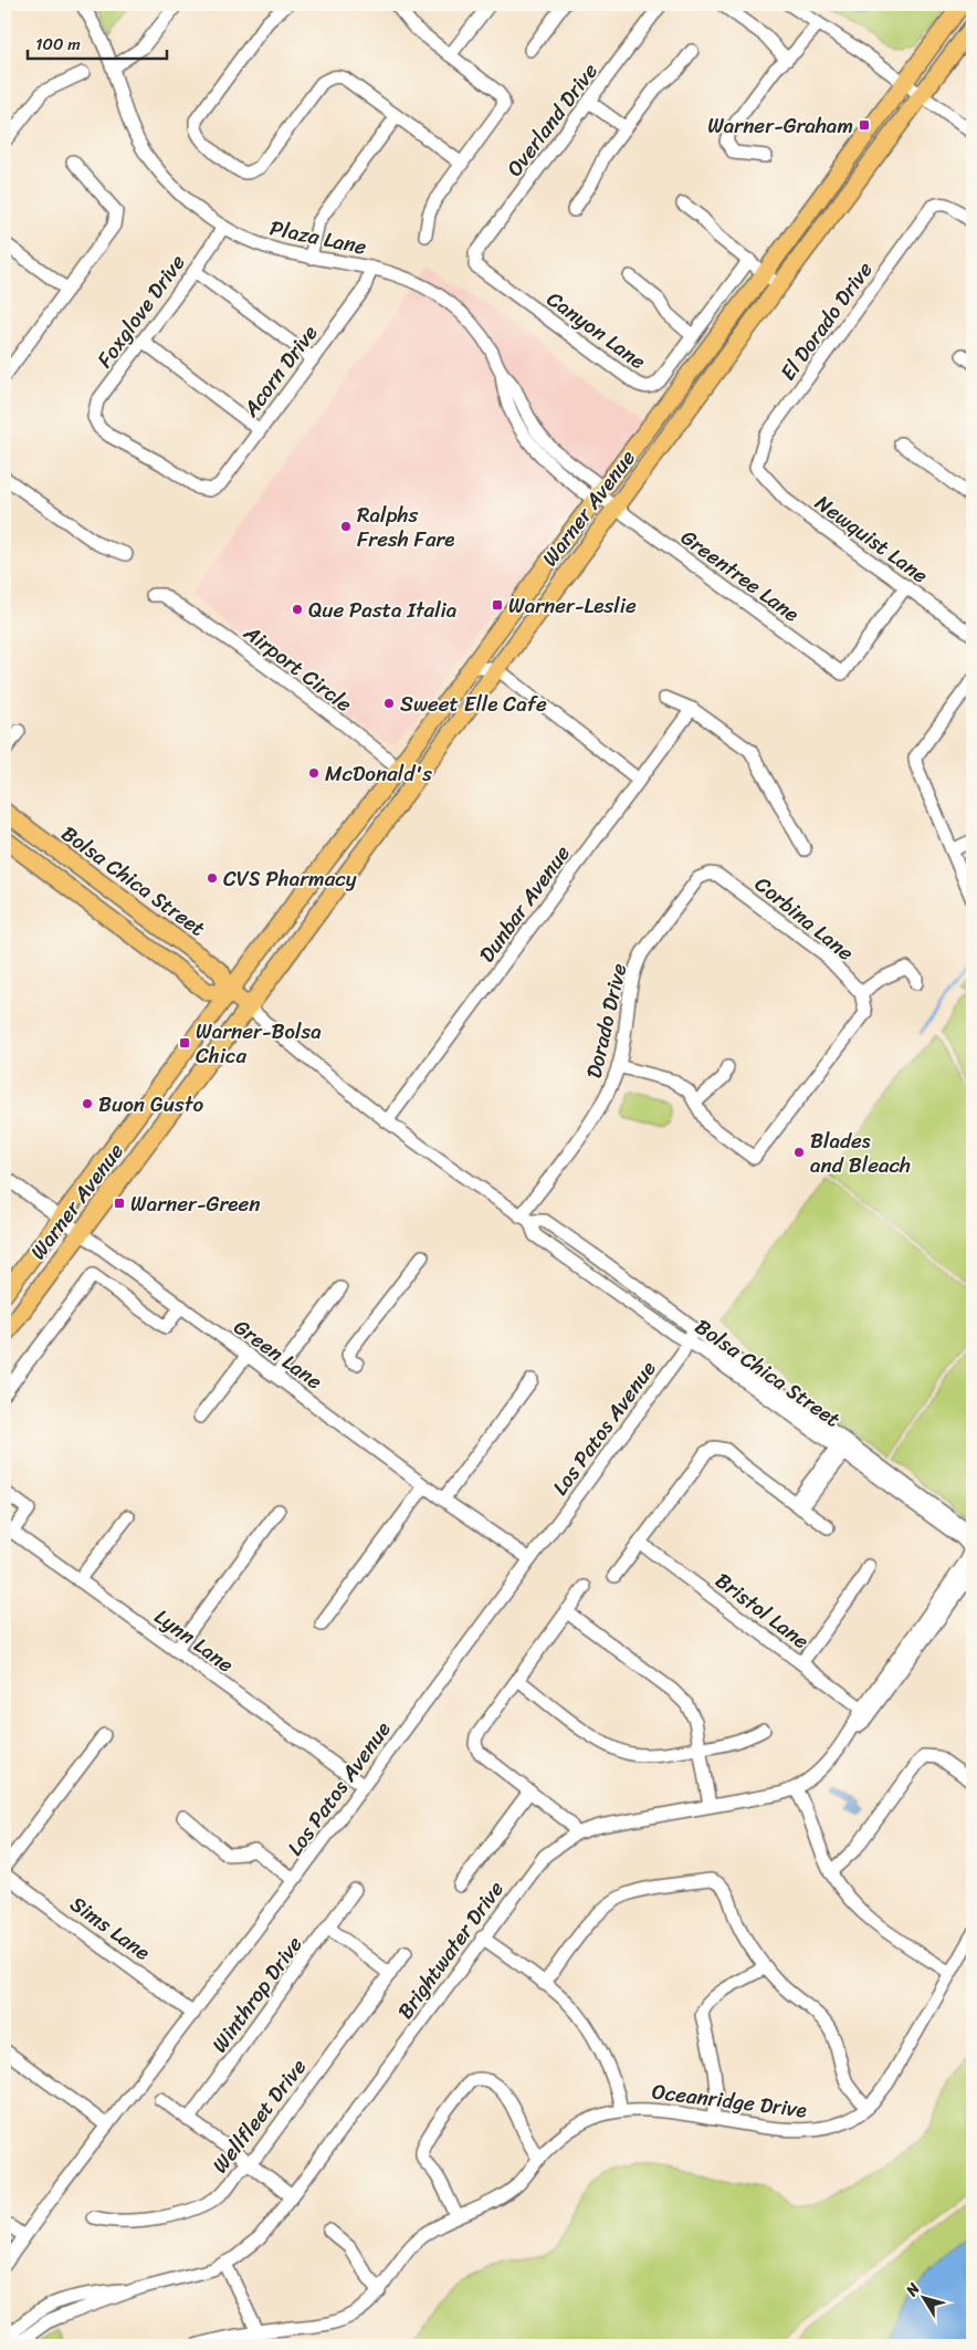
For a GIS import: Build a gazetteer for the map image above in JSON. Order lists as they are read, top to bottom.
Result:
{
  "streets": {
    "main road": ["Warner Avenue", "Bolsa Chica Street"],
    "street": [
      "Overland Drive",
      "Plaza Lane",
      "Foxglove Drive",
      "El Dorado Drive",
      "Canyon Lane",
      "Acorn Drive",
      "Newquist Lane",
      "Greentree Lane",
      "Airport Circle",
      "Dunbar Avenue",
      "Corbina Lane",
      "Dorado Drive",
      "Green Lane",
      "Los Patos Avenue",
      "Bristol Lane",
      "Lynn Lane",
      "Sims Lane",
      "Brightwater Drive",
      "Winthrop Drive",
      "Oceanridge Drive",
      "Wellfleet Drive"
    ]
  },
  "crossings": [
    ["Overland Drive", "Canyon Lane"],
    ["Plaza Lane", "Foxglove Drive"],
    ["Plaza Lane", "Acorn Drive"],
    ["Plaza Lane", "Warner Avenue"],
    ["Plaza Lane", "Greentree Lane"],
    ["Foxglove Drive", "Acorn Drive"],
    ["El Dorado Drive", "Newquist Lane"],
    ["Warner Avenue", "Greentree Lane"],
    ["Warner Avenue", "Airport Circle"],
    ["Warner Avenue", "Bolsa Chica Street"],
    ["Warner Avenue", "Green Lane"],
    ["Newquist Lane", "Greentree Lane"],
    ["Bolsa Chica Street", "Dunbar Avenue"],
    ["Bolsa Chica Street", "Dorado Drive"],
    ["Bolsa Chica Street", "Los Patos Avenue"],
    ["Bolsa Chica Street", "Brightwater Drive"],
    ["Corbina Lane", "Dorado Drive"],
    ["Green Lane", "Los Patos Avenue"],
    ["Los Patos Avenue", "Lynn Lane"],
    ["Los Patos Avenue", "Sims Lane"],
    ["Bristol Lane", "Brightwater Drive"]
  ],
  "places": {
    "transit": [
      "Warner-Graham",
      "Warner-Leslie",
      "Warner-Bolsa Chica",
      "Warner-Green"
    ],
    "other": [
      "Ralphs Fresh Fare",
      "Que Pasta Italia",
      "Sweet Elle Cafe",
      "McDonald's",
      "CVS Pharmacy",
      "Buon Gusto",
      "Blades and Bleach"
    ]
  },
  "scale_bar": "100 m",
  "north": "top left"
}
